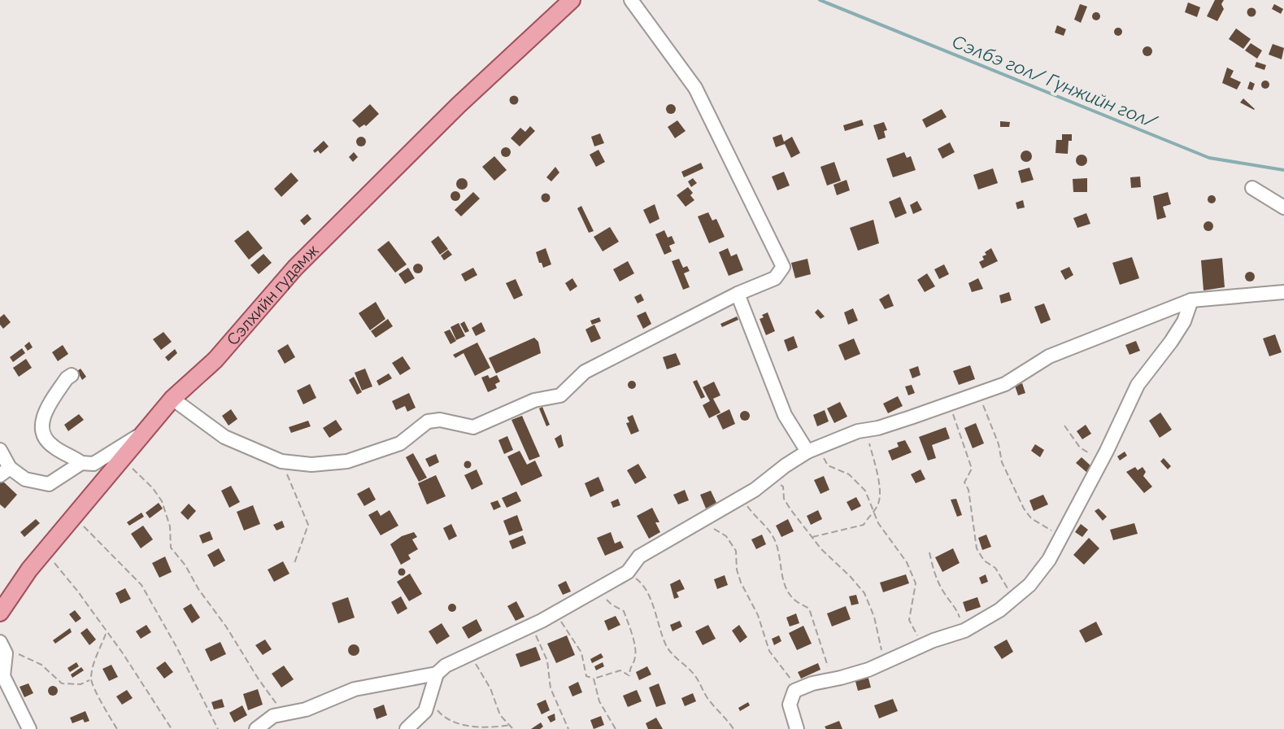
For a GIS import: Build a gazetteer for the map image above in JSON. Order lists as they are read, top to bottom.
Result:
{
  "streets": {
    "main road": ["Сэлхийн гудамж"]
  },
  "water": ["Сэлбэ гол/ Гүнжийн гол/"]
}
